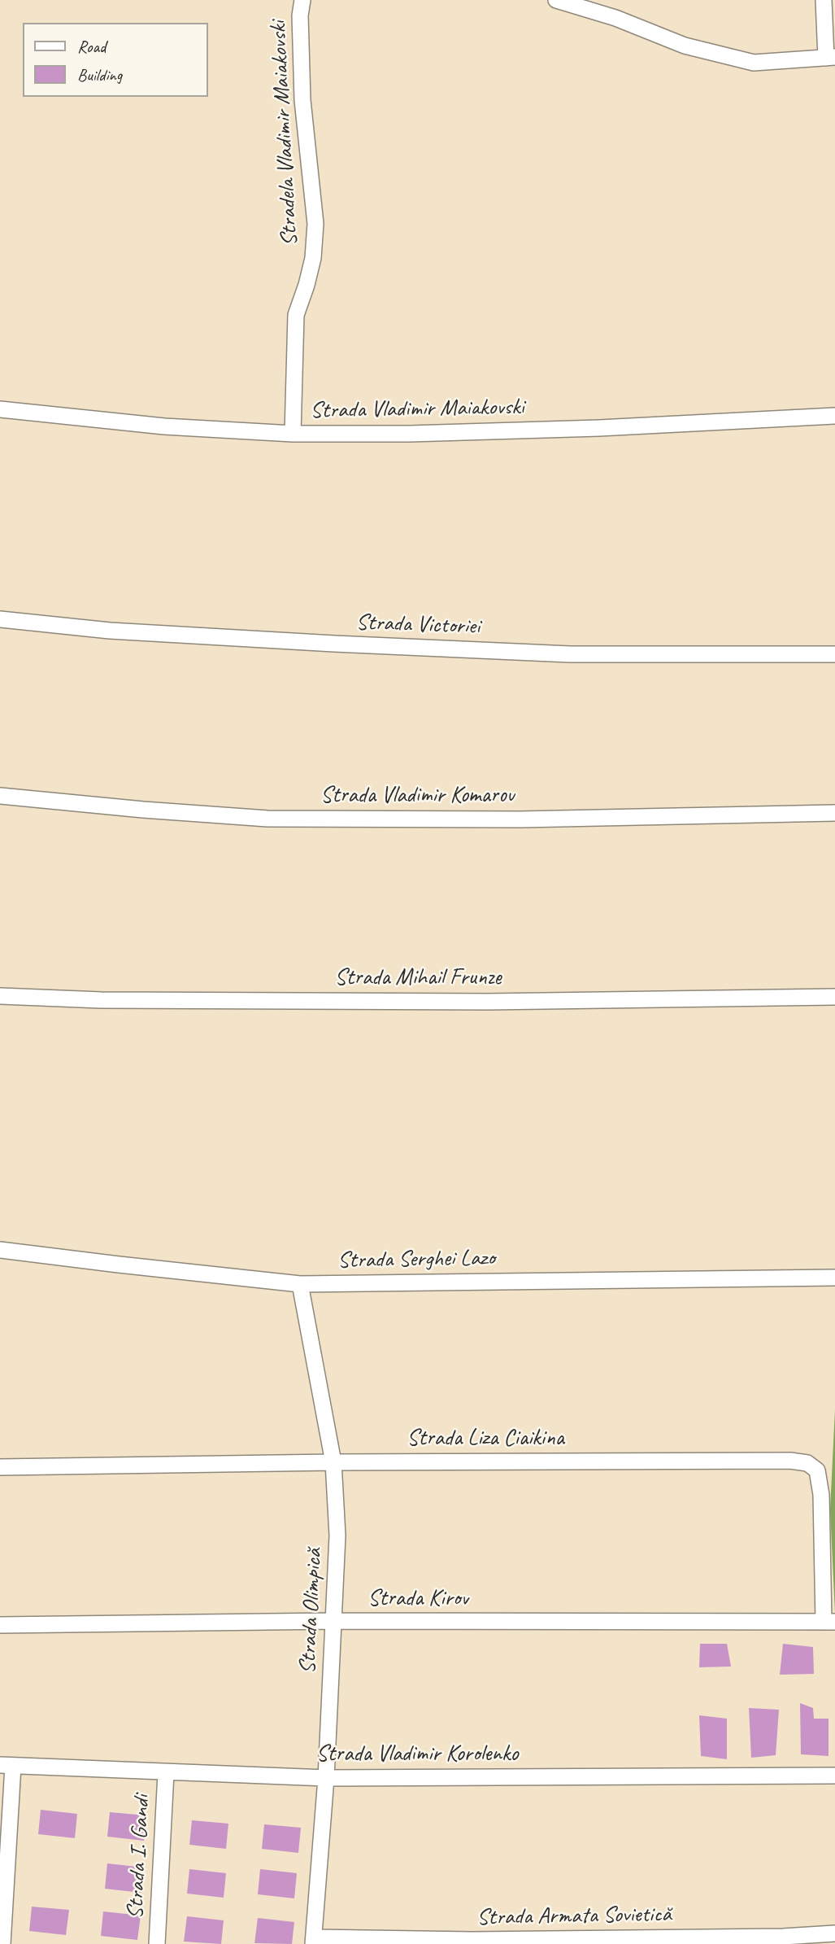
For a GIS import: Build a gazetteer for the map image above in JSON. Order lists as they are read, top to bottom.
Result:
{
  "streets": {
    "street": [
      "Stradela Vladimir Maiakovski",
      "Strada Vladimir Maiakovski",
      "Strada Victoriei",
      "Strada Vladimir Komarov",
      "Strada Mihail Frunze",
      "Strada Serghei Lazo",
      "Strada Liza Ciaikina",
      "Strada Kirov",
      "Strada Olimpică",
      "Strada Vladimir Korolenko",
      "Strada I. Gandi",
      "Strada Armata Sovietică"
    ]
  },
  "crossings": [
    ["Stradela Vladimir Maiakovski", "Strada Vladimir Maiakovski"],
    ["Strada Serghei Lazo", "Strada Olimpică"],
    ["Strada Liza Ciaikina", "Strada Kirov"],
    ["Strada Liza Ciaikina", "Strada Olimpică"],
    ["Strada Kirov", "Strada Olimpică"],
    ["Strada Olimpică", "Strada Vladimir Korolenko"],
    ["Strada Olimpică", "Strada Armata Sovietică"],
    ["Strada Vladimir Korolenko", "Strada I. Gandi"]
  ],
  "legend": ["Road", "Building"]
}
